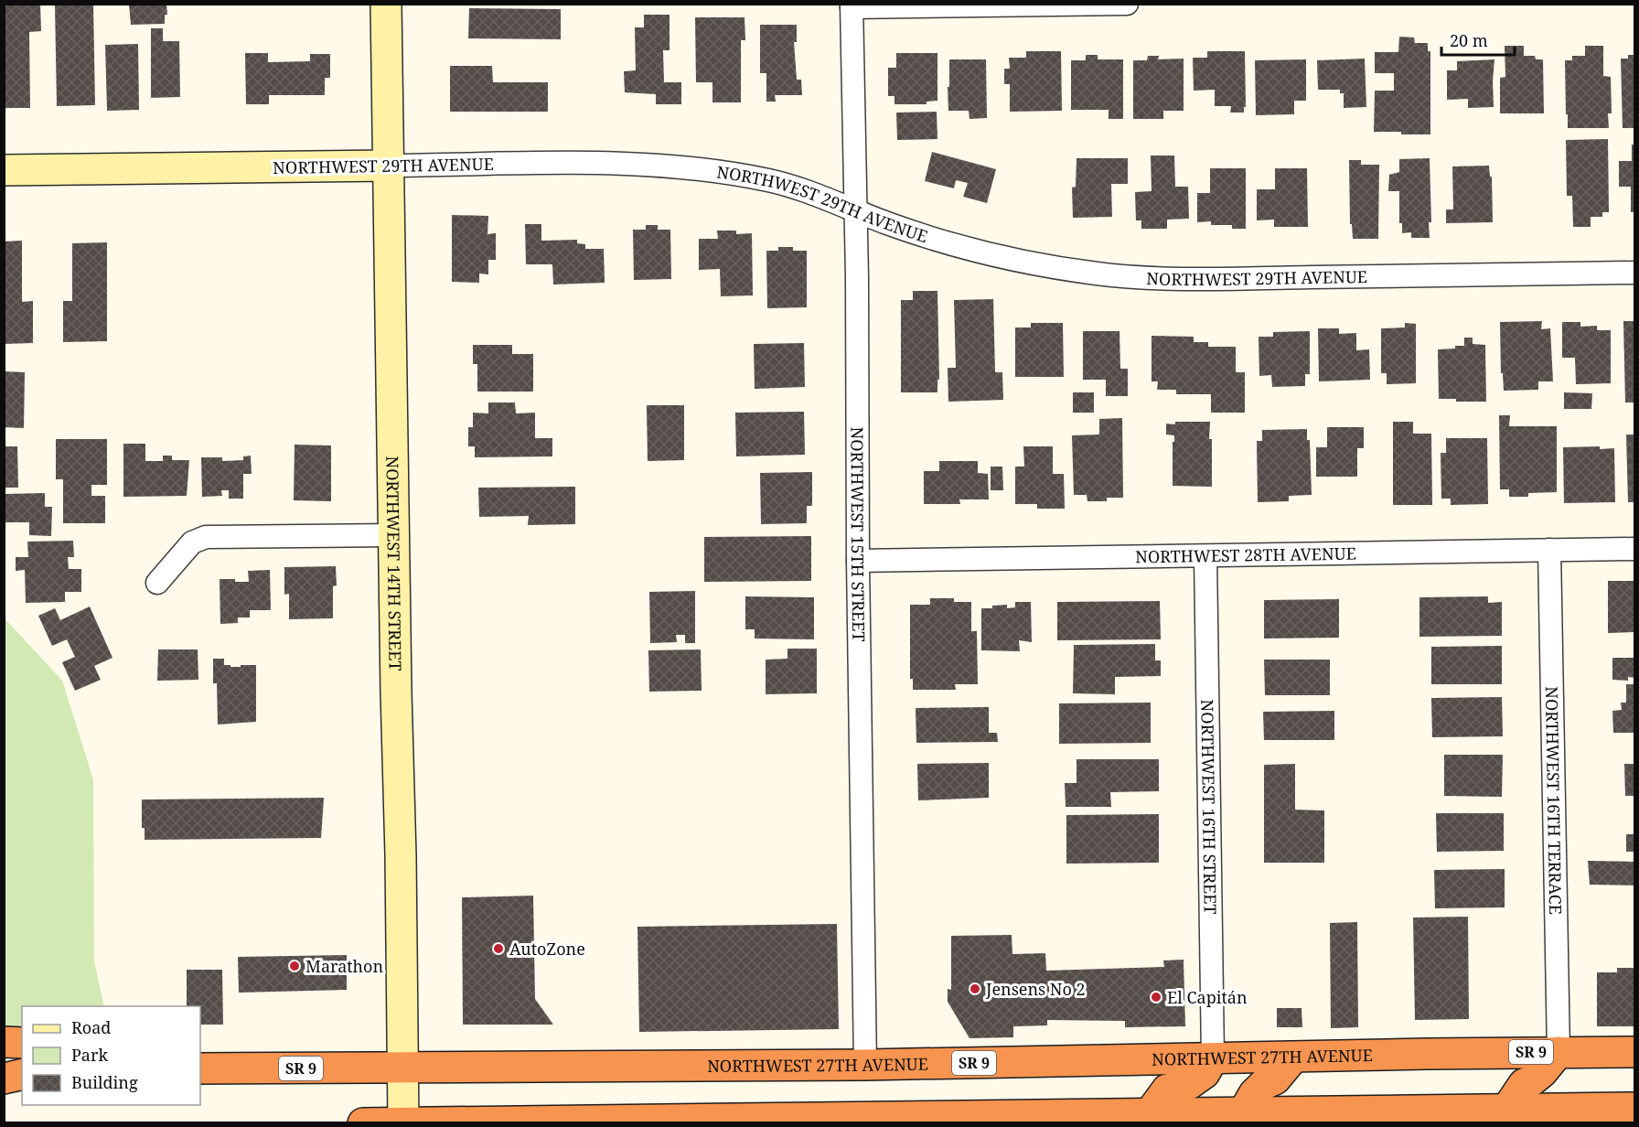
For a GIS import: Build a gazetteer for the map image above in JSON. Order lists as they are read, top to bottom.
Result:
{
  "streets": {
    "highway": ["SR 9", "NORTHWEST 27TH AVENUE"],
    "street": [
      "NORTHWEST 29TH AVENUE",
      "NORTHWEST 15TH STREET",
      "NORTHWEST 28TH AVENUE",
      "NORTHWEST 14TH STREET",
      "NORTHWEST 16TH TERRACE",
      "NORTHWEST 16TH STREET"
    ]
  },
  "crossings": [
    ["NORTHWEST 29TH AVENUE", "NORTHWEST 15TH STREET"],
    ["NORTHWEST 29TH AVENUE", "NORTHWEST 14TH STREET"],
    ["NORTHWEST 15TH STREET", "NORTHWEST 28TH AVENUE"],
    ["NORTHWEST 15TH STREET", "NORTHWEST 27TH AVENUE"],
    ["NORTHWEST 28TH AVENUE", "NORTHWEST 16TH TERRACE"],
    ["NORTHWEST 28TH AVENUE", "NORTHWEST 16TH STREET"],
    ["NORTHWEST 14TH STREET", "NORTHWEST 27TH AVENUE"],
    ["NORTHWEST 16TH TERRACE", "NORTHWEST 27TH AVENUE"],
    ["NORTHWEST 16TH STREET", "NORTHWEST 27TH AVENUE"]
  ],
  "places": [
    "AutoZone",
    "Marathon",
    "Jensens No 2",
    "El Capitán"
  ],
  "legend": ["Road", "Park", "Building"],
  "scale_bar": "20 m"
}
